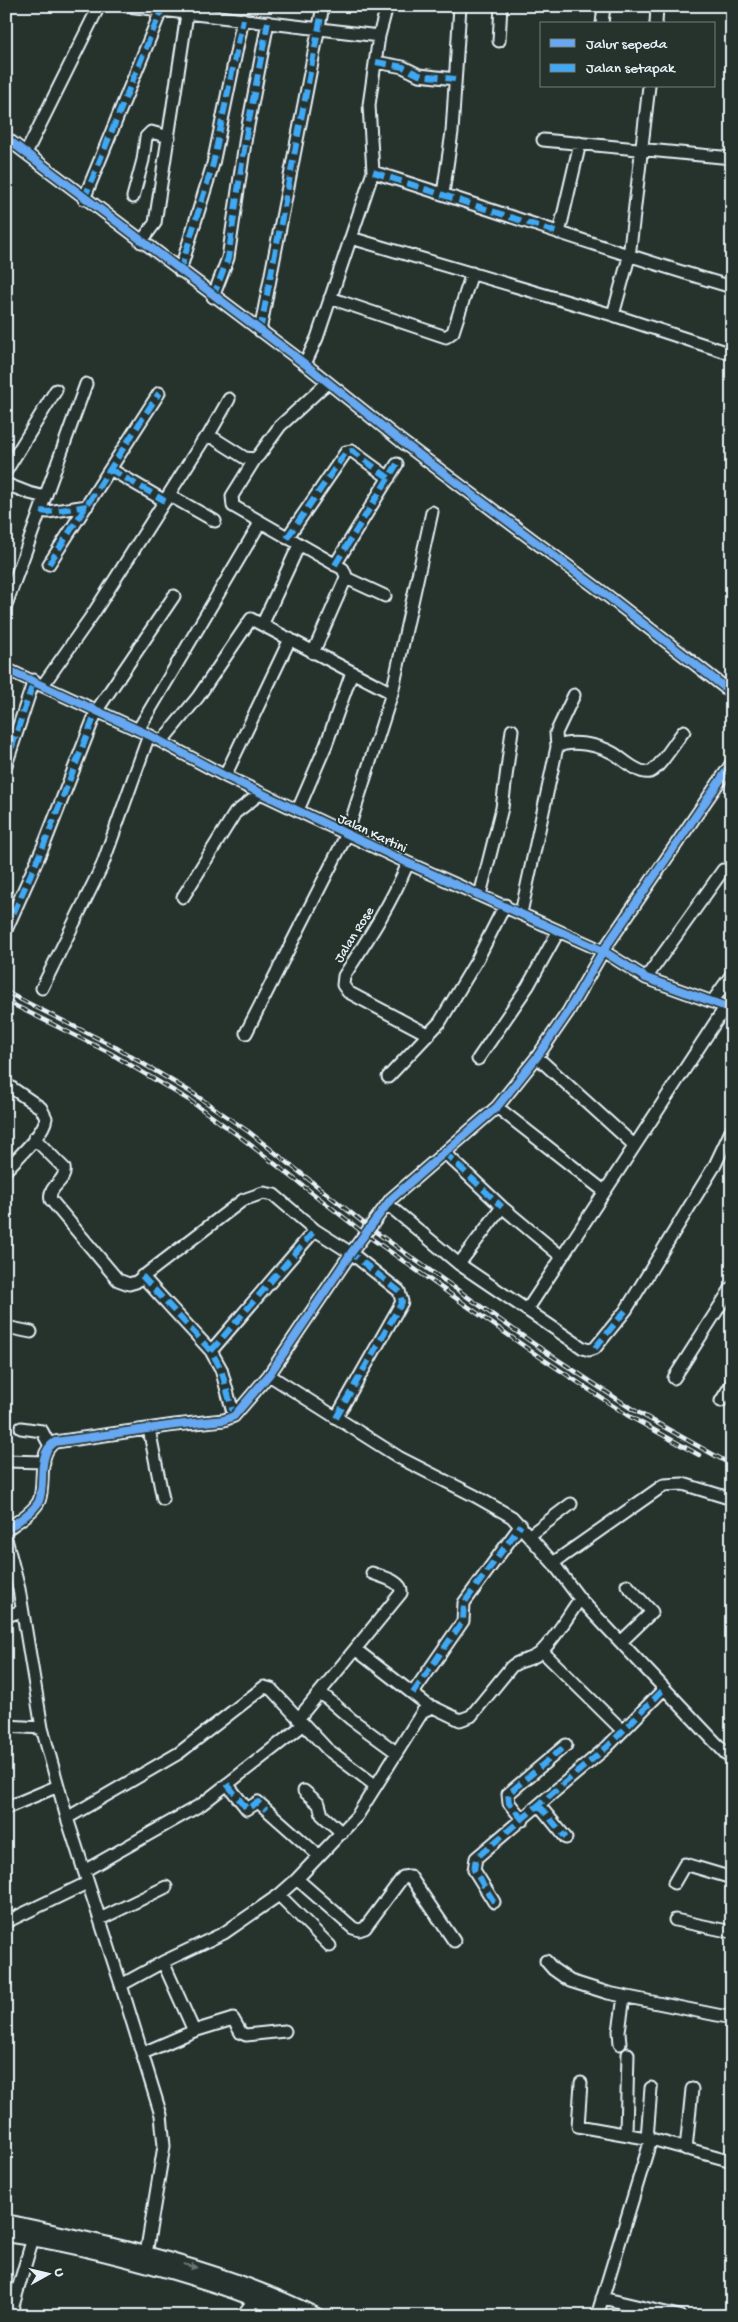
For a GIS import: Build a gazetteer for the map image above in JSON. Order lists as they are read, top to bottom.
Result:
{
  "streets": {
    "street": ["Jalan Kartini", "Jalan Rose"]
  },
  "crossings": [
    ["Jalan Kartini", "Jalan Rose"]
  ],
  "legend": ["Jalur sepeda", "Jalan setapak"],
  "north": "right"
}
